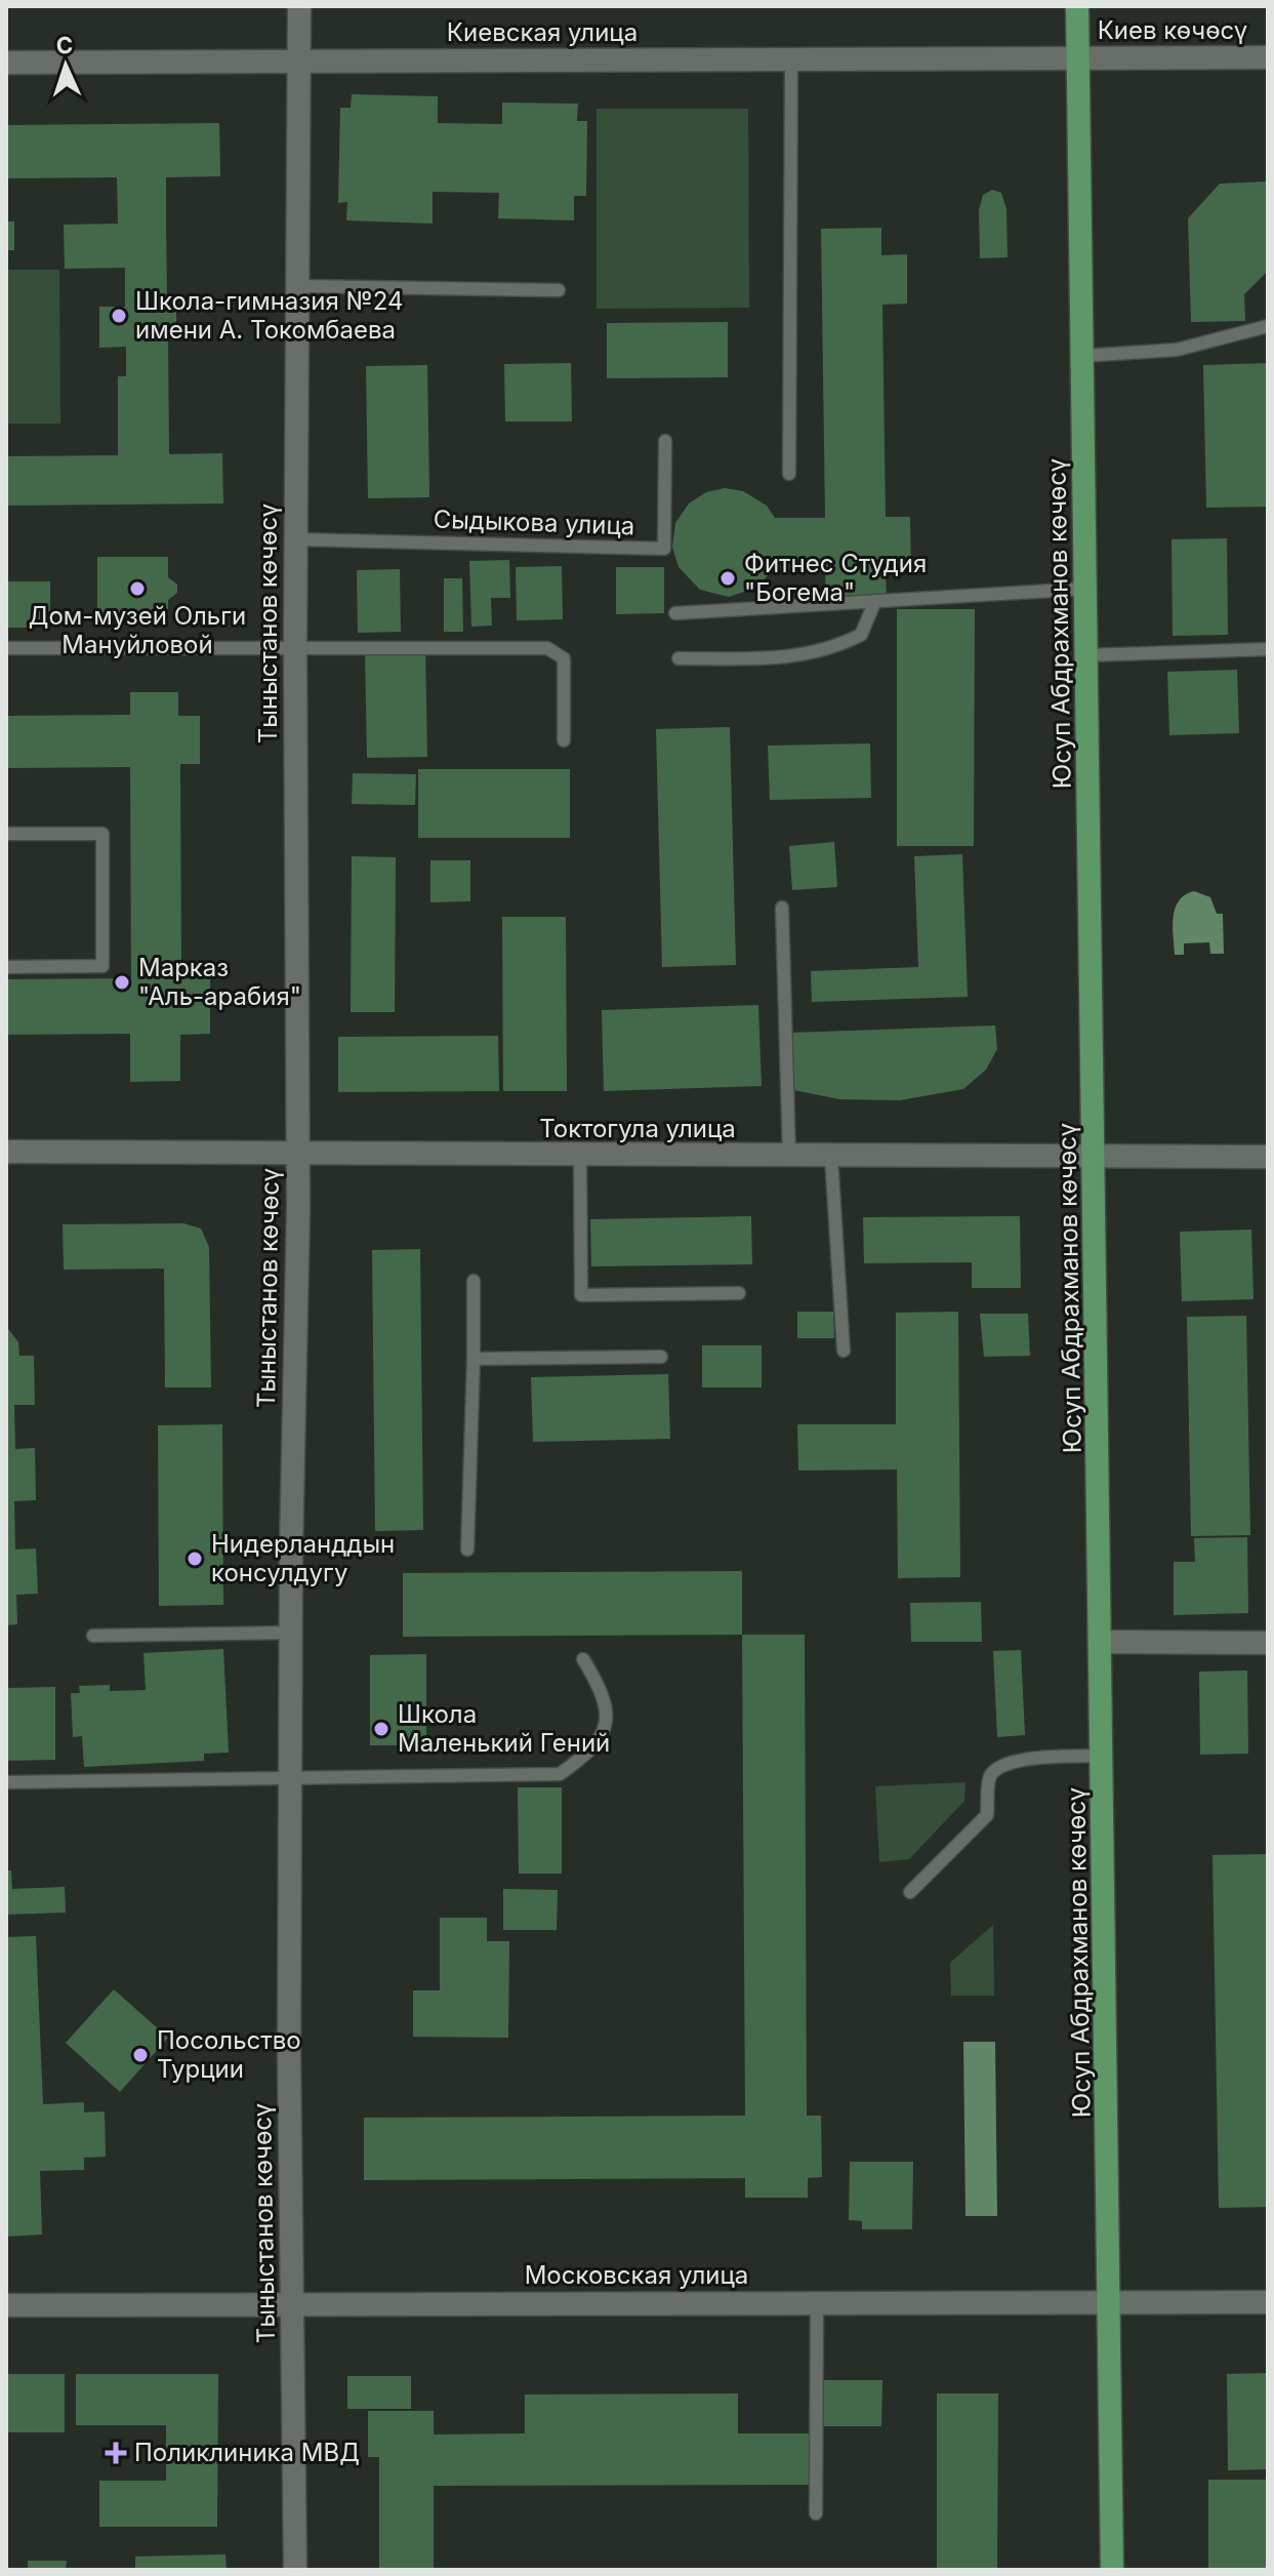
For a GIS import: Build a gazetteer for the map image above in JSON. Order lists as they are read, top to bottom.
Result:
{
  "streets": {
    "main road": [
      "Киев көчөсү",
      "Киевская улица",
      "Тыныстанов көчөсү",
      "Юсуп Абдрахманов көчөсү",
      "Токтогула улица",
      "Московская улица"
    ],
    "lane": ["Сыдыкова улица"]
  },
  "crossings": [
    ["Киев көчөсү", "Киевская улица"],
    ["Киев көчөсү", "Юсуп Абдрахманов көчөсү"],
    ["Киевская улица", "Тыныстанов көчөсү"],
    ["Киевская улица", "Юсуп Абдрахманов көчөсү"],
    ["Сыдыкова улица", "Тыныстанов көчөсү"],
    ["Тыныстанов көчөсү", "Токтогула улица"],
    ["Тыныстанов көчөсү", "Московская улица"],
    ["Юсуп Абдрахманов көчөсү", "Токтогула улица"],
    ["Юсуп Абдрахманов көчөсү", "Московская улица"]
  ],
  "places": {
    "other": [
      "Школа-гимназия №24 имени А. Токомбаева",
      "Фитнес Студия \"Богема\"",
      "Дом-музей Ольги Мануйловой",
      "Марказ \"Аль-арабия\"",
      "Нидерланддын консулдугу",
      "Школа Маленький Гений",
      "Посольство Турции"
    ],
    "health": ["Поликлиника МВД"]
  },
  "north": "top"
}
